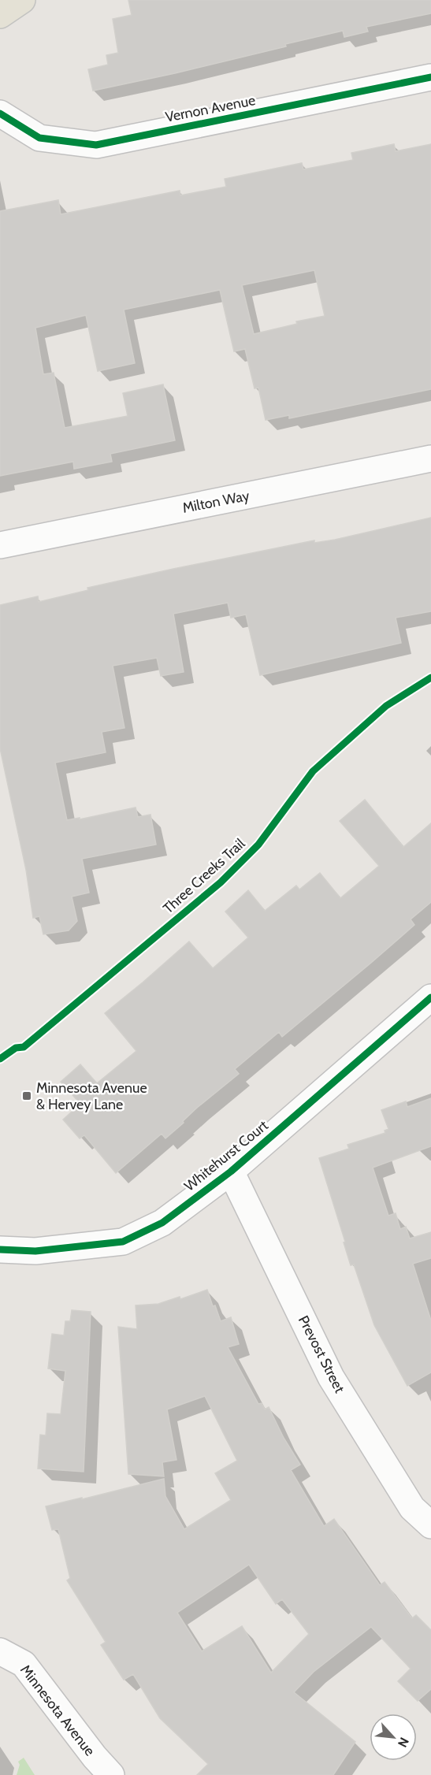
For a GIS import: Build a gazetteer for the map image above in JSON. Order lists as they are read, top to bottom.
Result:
{
  "streets": {
    "street": [
      "Vernon Avenue",
      "Milton Way",
      "Whitehurst Court",
      "Prevost Street",
      "Minnesota Avenue"
    ],
    "cycle path": ["Three Creeks Trail"]
  },
  "crossings": [
    ["Whitehurst Court", "Prevost Street"]
  ],
  "places": {
    "transit": ["Minnesota Avenue & Hervey Lane"]
  },
  "north": "bottom right"
}
